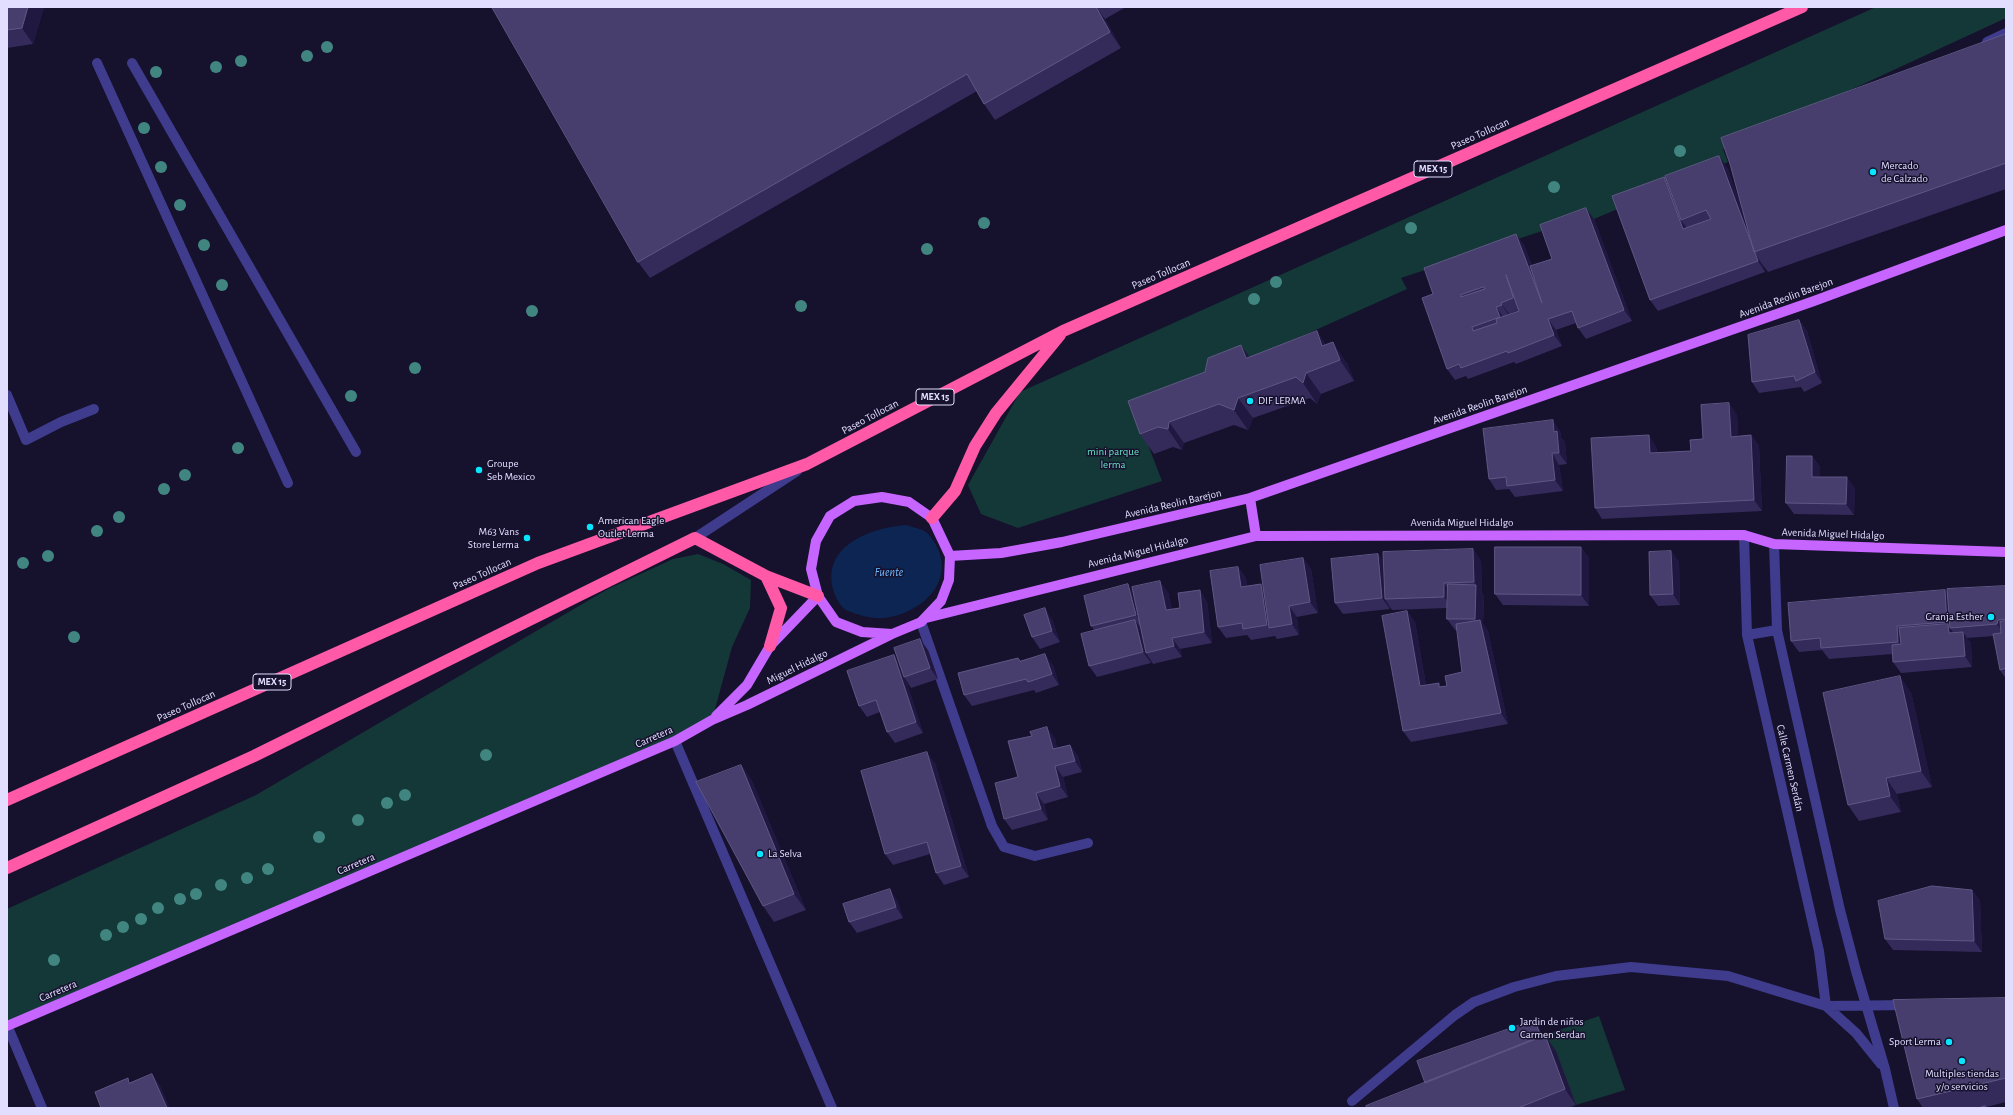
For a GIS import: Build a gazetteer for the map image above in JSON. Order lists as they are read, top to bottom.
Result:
{
  "streets": {
    "highway": ["Paseo Tollocan", "MEX 15"],
    "main road": [
      "Avenida Reolin Barejon",
      "Avenida Miguel Hidalgo",
      "Miguel Hidalgo",
      "Carretera"
    ],
    "street": ["Calle Carmen Serdán"]
  },
  "crossings": [
    ["Avenida Reolin Barejon", "Avenida Miguel Hidalgo"],
    ["Avenida Reolin Barejon", "Miguel Hidalgo"],
    ["Avenida Miguel Hidalgo", "Miguel Hidalgo"],
    ["Avenida Miguel Hidalgo", "Calle Carmen Serdán"],
    ["Miguel Hidalgo", "Carretera"]
  ],
  "water": ["Fuente"],
  "parks": ["mini parque lerma"],
  "places": [
    "Mercado de Calzado",
    "DIF LERMA",
    "Groupe Seb Mexico",
    "American Eagle Outlet Lerma",
    "M63 Vans Store Lerma",
    "Granja Esther",
    "La Selva",
    "Jardin de niños Carmen Serdan",
    "Sport Lerma",
    "Multiples tiendas y/o servicios"
  ]
}
